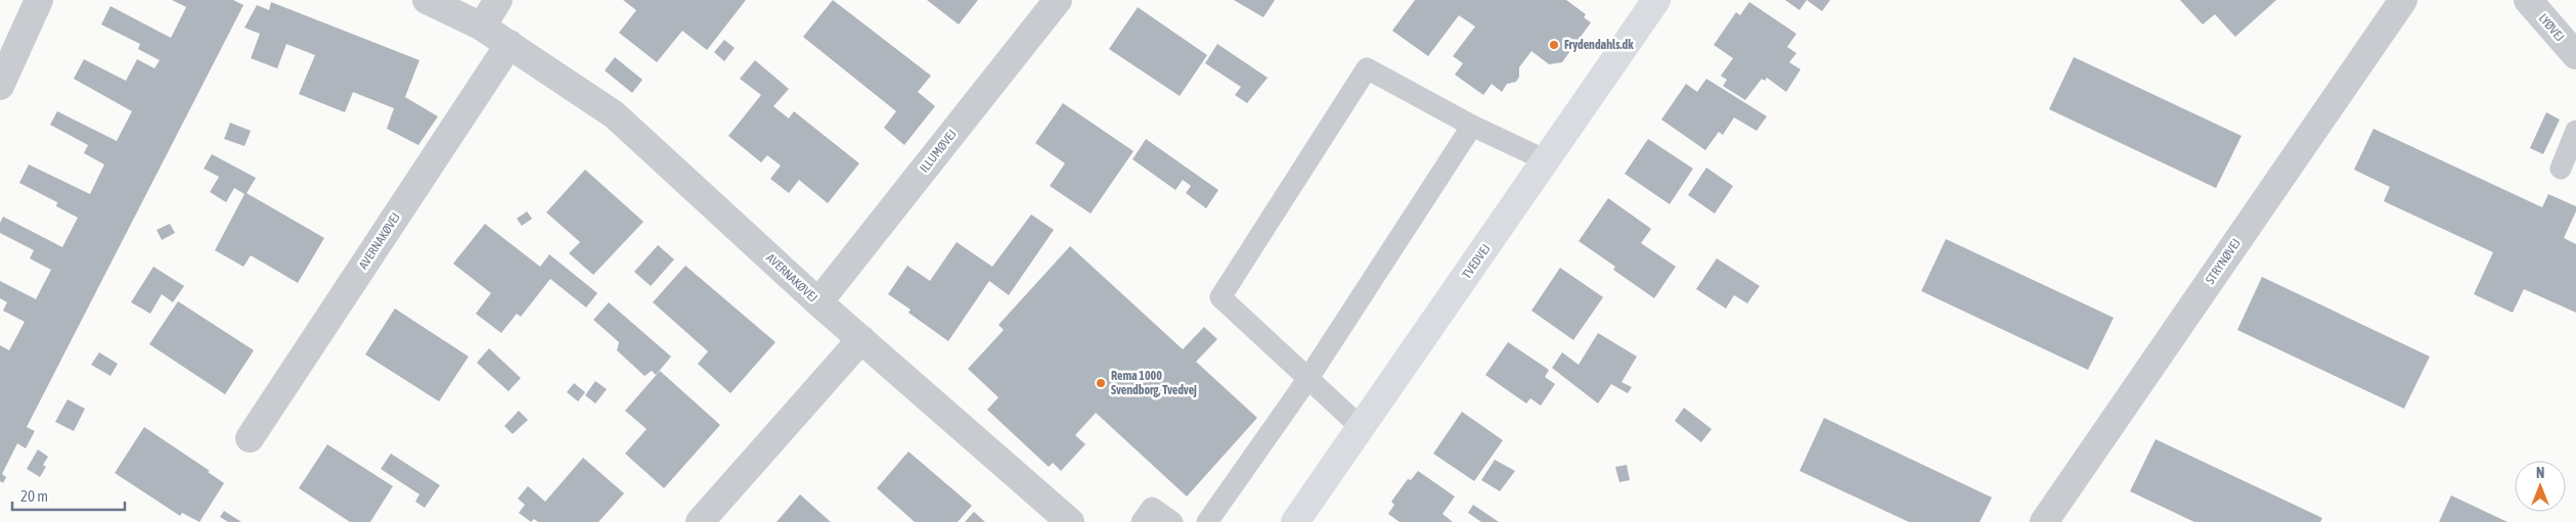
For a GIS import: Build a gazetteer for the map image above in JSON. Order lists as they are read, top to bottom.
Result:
{
  "streets": {
    "street": [
      "LYØVEJ",
      "ILLUMØVEJ",
      "AVERNAKØVEJ",
      "TVEDVEJ",
      "STRYNØVEJ"
    ]
  },
  "crossings": [
    ["ILLUMØVEJ", "AVERNAKØVEJ"]
  ],
  "places": ["Frydendahls.dk", "Rema 1000 Svendborg, Tvedvej"],
  "scale_bar": "20 m",
  "north": "top"
}
